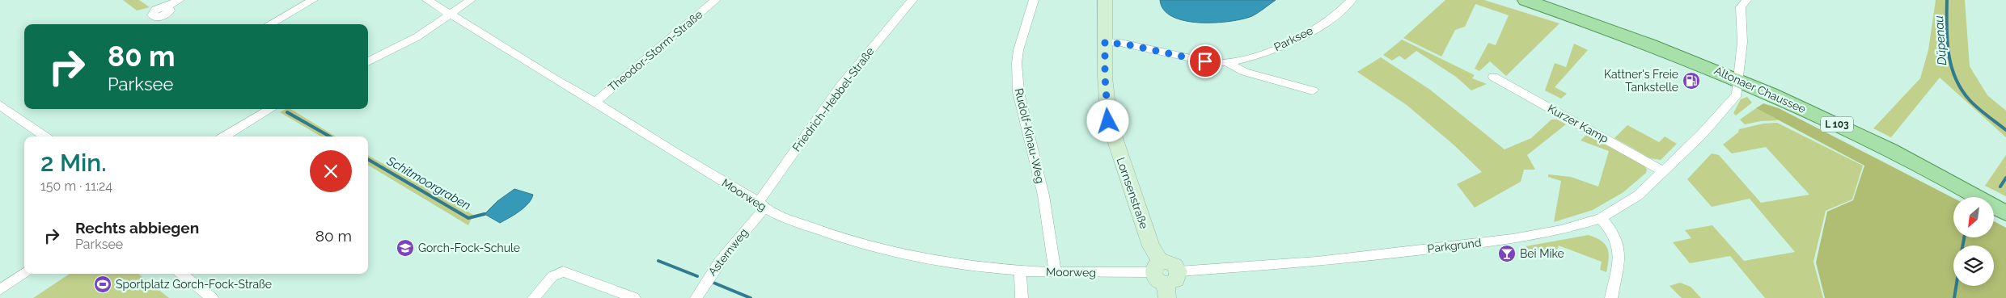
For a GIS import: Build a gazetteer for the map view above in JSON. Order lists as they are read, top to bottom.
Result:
{
  "streets": {
    "main road": ["Altonaer Chaussee", "L 103"],
    "street": [
      "Parksee",
      "Theodor-Storm-Straße",
      "Friedrich-Hebbel-Straße",
      "Kurzer Kamp",
      "Rudolf-Kinau-Weg",
      "Lornsenstraße",
      "Moorweg",
      "Parkgrund",
      "Asternweg"
    ]
  },
  "crossings": [
    ["Parksee", "Lornsenstraße"],
    ["Theodor-Storm-Straße", "Moorweg"],
    ["Altonaer Chaussee", "Parkgrund"],
    ["Friedrich-Hebbel-Straße", "Moorweg"],
    ["Friedrich-Hebbel-Straße", "Asternweg"],
    ["Kurzer Kamp", "Parkgrund"],
    ["Rudolf-Kinau-Weg", "Moorweg"],
    ["Lornsenstraße", "Moorweg"],
    ["Lornsenstraße", "Parkgrund"],
    ["Moorweg", "Parkgrund"],
    ["Moorweg", "Asternweg"]
  ],
  "water": ["Düpenau", "Schitmoorgraben"],
  "places": {
    "fuel station": ["Kattner's Freie Tankstelle"],
    "school or university": ["Gorch-Fock-Schule"],
    "bar": ["Bei Mike"],
    "sports": ["Sportplatz Gorch-Fock-Straße"]
  },
  "north": "bottom left",
  "page": {
    "turn": ["80 m", "Parksee"],
    "heading": ["2 Min.", "150 m · 11:24"],
    "list": [
      {
        "name": "Rechts abbiegen",
        "note": "Parksee",
        "value": "80 m"
      }
    ]
  }
}
